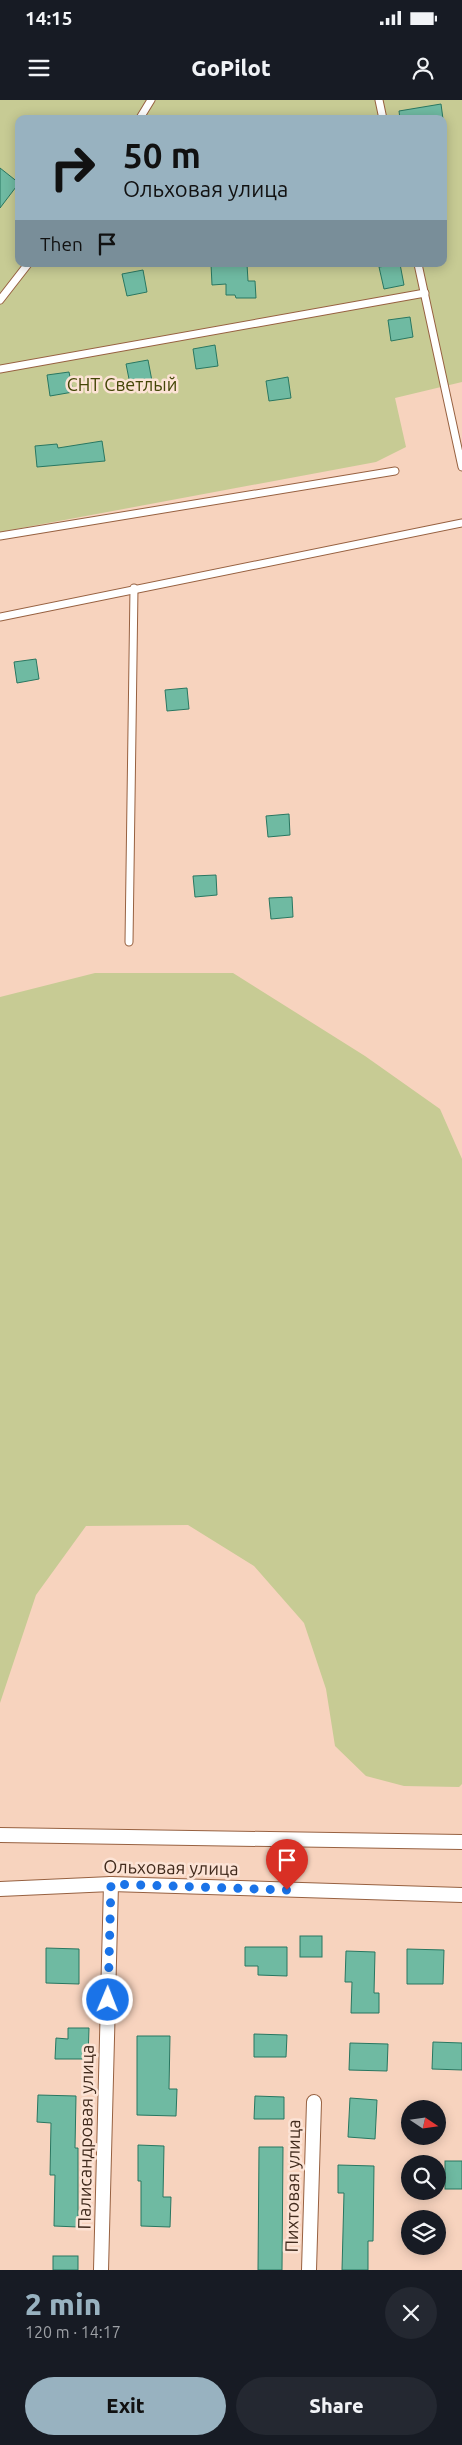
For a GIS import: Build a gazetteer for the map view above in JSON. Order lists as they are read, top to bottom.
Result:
{
  "streets": {
    "street": ["Ольховая улица", "Палисандровая улица", "Пихтовая улица"]
  },
  "crossings": [
    ["Ольховая улица", "Палисандровая улица"]
  ],
  "parks": ["СНТ Светлый"],
  "north": "right",
  "page": {
    "status": "14:15",
    "header": "GoPilot",
    "turn": ["50 m", "Ольховая улица"],
    "then": "Then",
    "heading": ["2 min", "120 m · 14:17"],
    "buttons": ["Exit", "Share"]
  }
}
